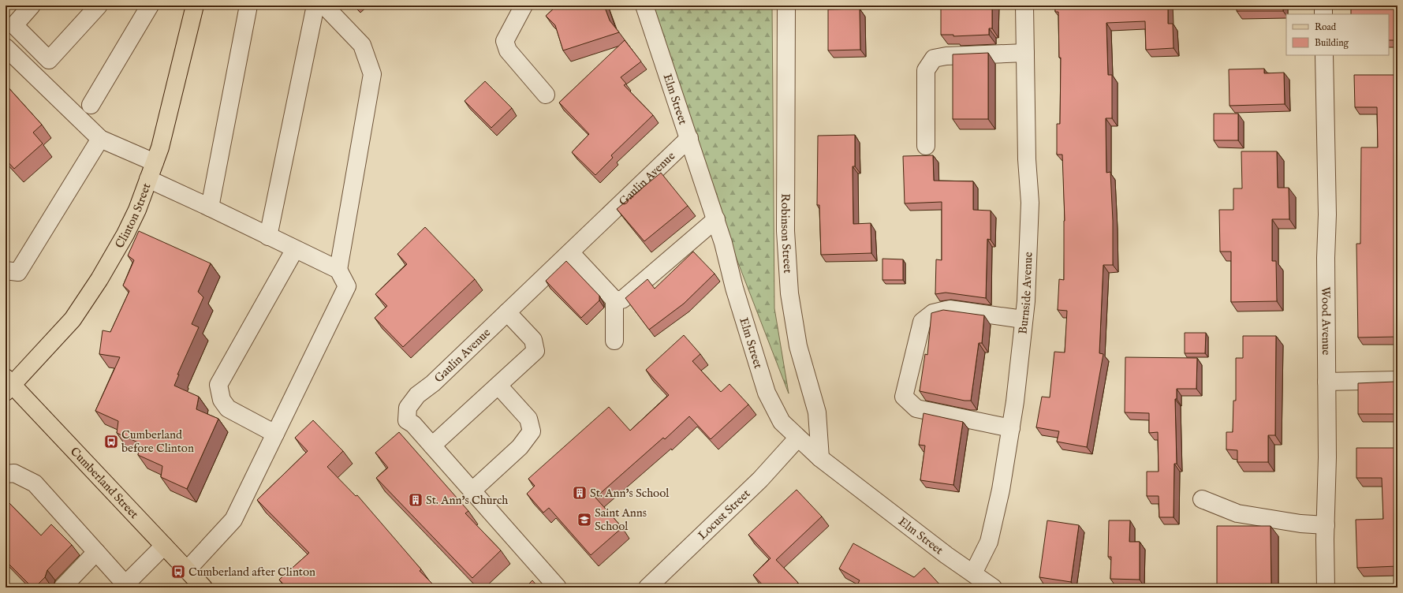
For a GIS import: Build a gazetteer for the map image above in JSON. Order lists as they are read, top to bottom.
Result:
{
  "streets": {
    "main road": ["Clinton Street", "Cumberland Street"],
    "street": [
      "Elm Street",
      "Gaulin Avenue",
      "Robinson Street",
      "Burnside Avenue",
      "Wood Avenue",
      "Locust Street"
    ]
  },
  "crossings": [
    ["Elm Street", "Gaulin Avenue"],
    ["Elm Street", "Robinson Street"],
    ["Elm Street", "Burnside Avenue"],
    ["Elm Street", "Locust Street"],
    ["Clinton Street", "Cumberland Street"]
  ],
  "places": {
    "bus stop": ["Cumberland before Clinton", "Cumberland after Clinton"],
    "building": ["St. Ann's School", "St. Ann's Church"],
    "school or university": ["Saint Anns School"]
  },
  "legend": ["Road", "Building"]
}
